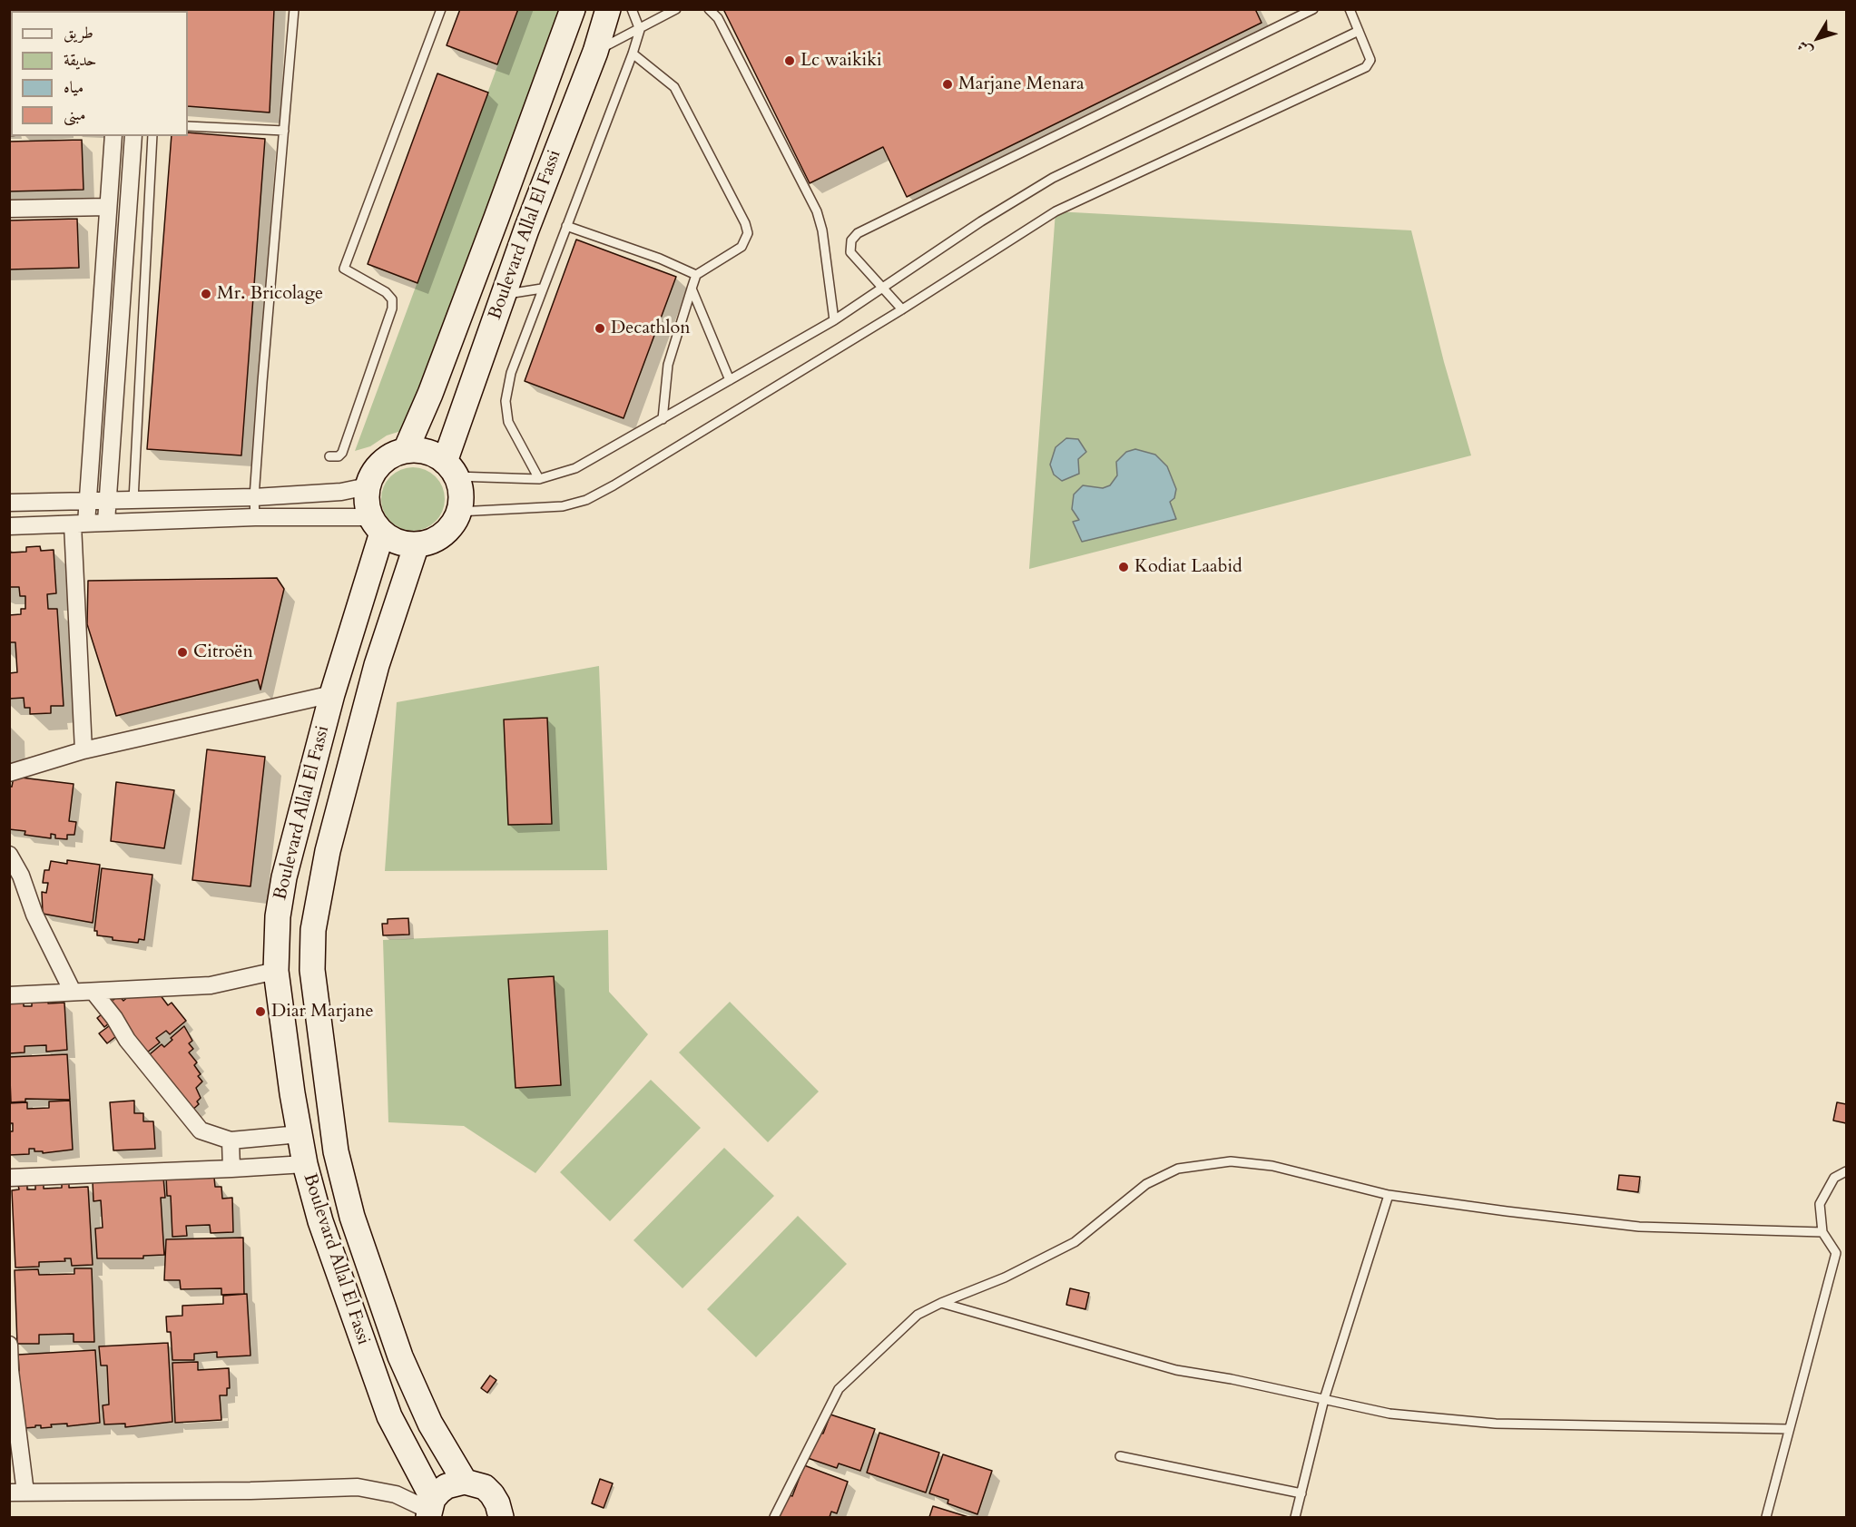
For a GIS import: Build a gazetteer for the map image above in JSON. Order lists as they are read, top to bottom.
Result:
{
  "streets": {
    "main road": ["Boulevard Allal El Fassi"]
  },
  "places": [
    "Lc waikiki",
    "Marjane Menara",
    "Mr. Bricolage",
    "Decathlon",
    "Kodiat Laabid",
    "Citroën",
    "Diar Marjane"
  ],
  "legend": [
    "طريق",
    "حديقة",
    "مياه",
    "مبنى"
  ],
  "north": "bottom left"
}
